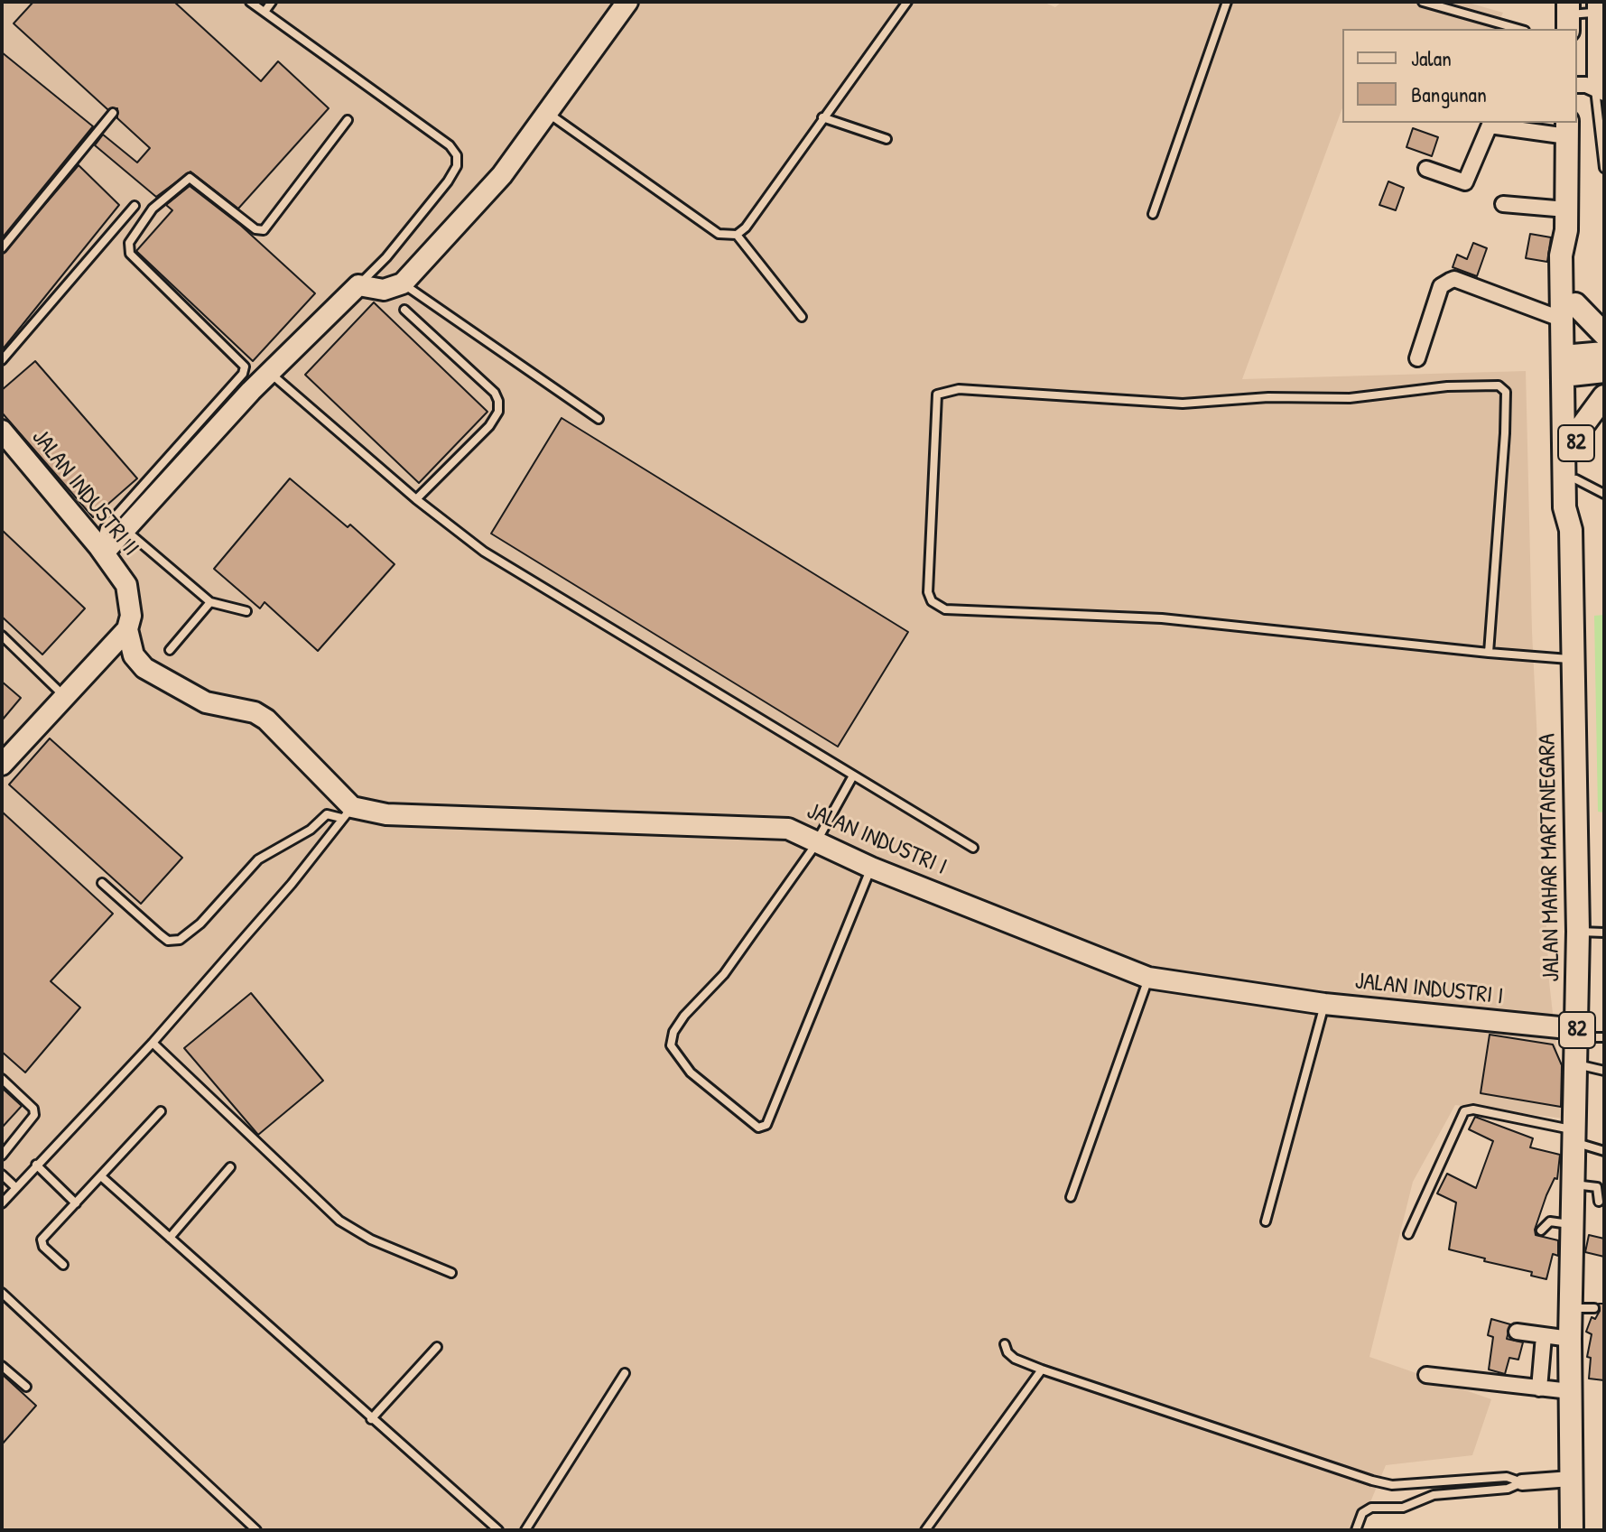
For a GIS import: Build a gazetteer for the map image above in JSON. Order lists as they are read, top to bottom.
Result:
{
  "streets": {
    "main road": [
      "82",
      "JALAN INDUSTRI II",
      "JALAN INDUSTRI I",
      "JALAN MAHAR MARTANEGARA"
    ]
  },
  "crossings": [
    ["JALAN INDUSTRI I", "JALAN MAHAR MARTANEGARA"]
  ],
  "legend": ["Jalan", "Bangunan"]
}
